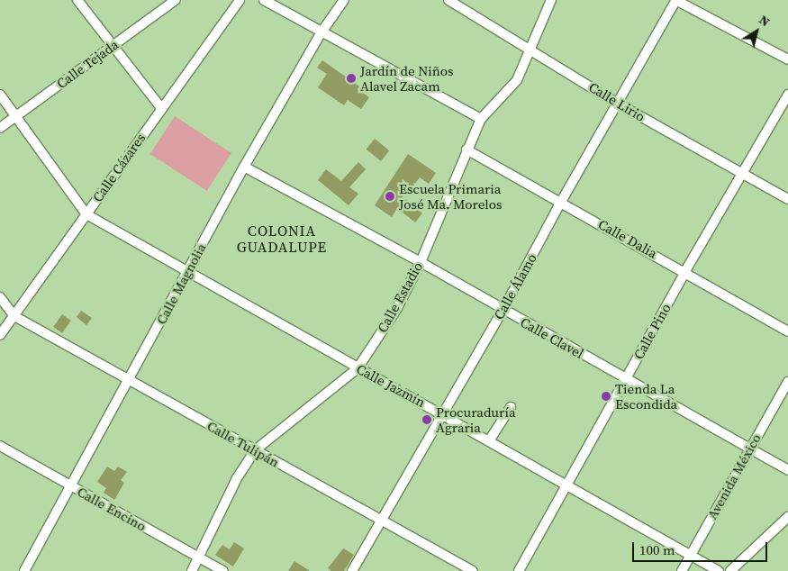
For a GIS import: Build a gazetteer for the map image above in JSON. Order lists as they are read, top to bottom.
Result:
{
  "streets": {
    "street": [
      "Calle Tejada",
      "Calle Lirio",
      "Calle Cázares",
      "Calle Dalia",
      "Calle Magnolia",
      "Calle Álamo",
      "Calle Estadio",
      "Calle Pino",
      "Calle Clavel",
      "Calle Jazmín",
      "Calle Tulipán",
      "Avenida México",
      "Calle Encino"
    ]
  },
  "crossings": [
    ["Calle Lirio", "Calle Álamo"],
    ["Calle Lirio", "Calle Estadio"],
    ["Calle Lirio", "Calle Pino"],
    ["Calle Cázares", "Calle Jazmín"],
    ["Calle Cázares", "Calle Tulipán"],
    ["Calle Dalia", "Calle Álamo"],
    ["Calle Dalia", "Calle Estadio"],
    ["Calle Dalia", "Calle Pino"],
    ["Calle Magnolia", "Calle Clavel"],
    ["Calle Magnolia", "Calle Jazmín"],
    ["Calle Magnolia", "Calle Tulipán"],
    ["Calle Magnolia", "Calle Encino"],
    ["Calle Álamo", "Calle Clavel"],
    ["Calle Álamo", "Calle Jazmín"],
    ["Calle Álamo", "Calle Tulipán"],
    ["Calle Estadio", "Calle Clavel"],
    ["Calle Estadio", "Calle Jazmín"],
    ["Calle Estadio", "Calle Tulipán"],
    ["Calle Estadio", "Calle Encino"],
    ["Calle Pino", "Calle Clavel"],
    ["Calle Pino", "Calle Jazmín"],
    ["Calle Clavel", "Avenida México"],
    ["Calle Jazmín", "Avenida México"]
  ],
  "districts": ["COLONIA GUADALUPE"],
  "places": [
    "Jardín de Niños Alavel Zacam",
    "Escuela Primaria José Ma. Morelos",
    "Tienda La Escondida",
    "Procuraduría Agraria"
  ],
  "scale_bar": "100 m",
  "north": "top right"
}
